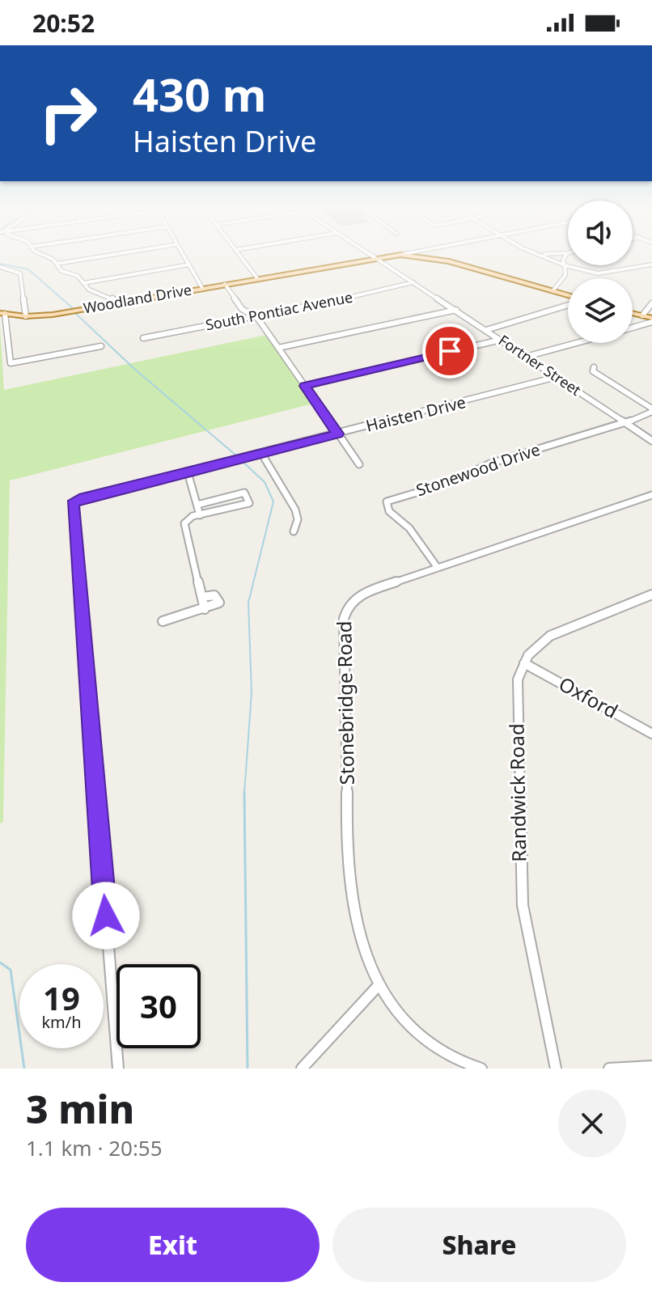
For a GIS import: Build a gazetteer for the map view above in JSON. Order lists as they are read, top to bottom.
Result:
{
  "streets": {
    "main road": ["Woodland Drive"],
    "street": [
      "South Pontiac Avenue",
      "Fortner Street",
      "Haisten Drive",
      "Stonewood Drive",
      "Oxford",
      "Stonebridge Road",
      "Randwick Road"
    ]
  },
  "crossings": [
    ["Woodland Drive", "Fortner Street"],
    ["South Pontiac Avenue", "Fortner Street"],
    ["Fortner Street", "Haisten Drive"],
    ["Fortner Street", "Stonewood Drive"],
    ["Stonewood Drive", "Stonebridge Road"],
    ["Oxford", "Randwick Road"]
  ],
  "page": {
    "status": "20:52",
    "turn": ["430 m", "Haisten Drive"],
    "speed": "19 km/h",
    "limit": "30",
    "heading": ["3 min", "1.1 km · 20:55"],
    "buttons": ["Exit", "Share"]
  }
}
